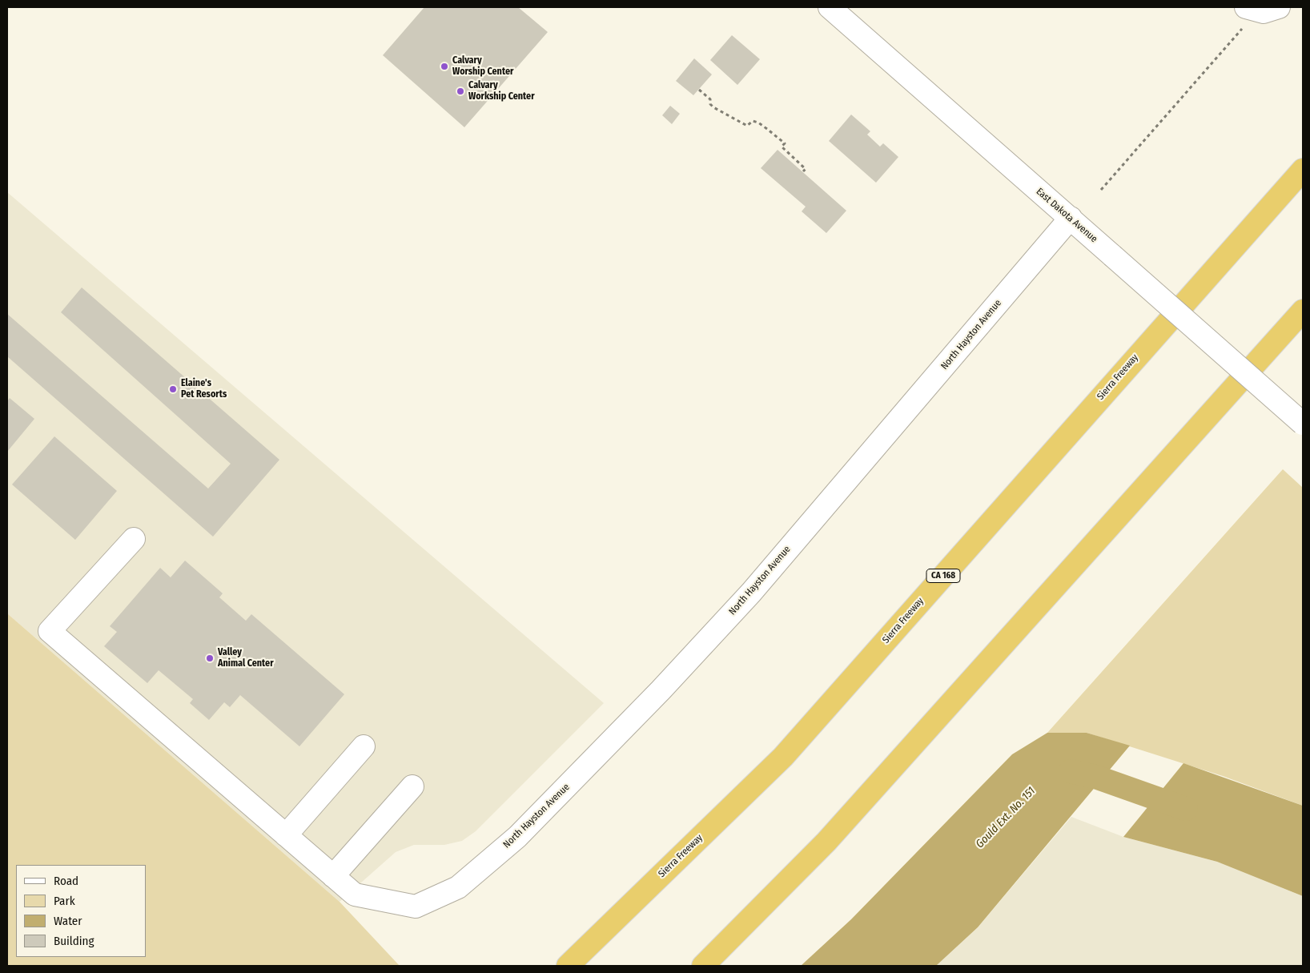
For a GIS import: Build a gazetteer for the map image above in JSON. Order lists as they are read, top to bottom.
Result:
{
  "streets": {
    "highway": ["Sierra Freeway", "CA 168"],
    "street": ["East Dakota Avenue", "North Hayston Avenue"]
  },
  "crossings": [
    ["East Dakota Avenue", "North Hayston Avenue"]
  ],
  "water": ["Gould Ext. No. 151"],
  "places": [
    "Calvary Worship Center",
    "Calvary Workship Center",
    "Elaine's Pet Resorts",
    "Valley Animal Center"
  ],
  "legend": [
    "Road",
    "Park",
    "Water",
    "Building"
  ]
}
